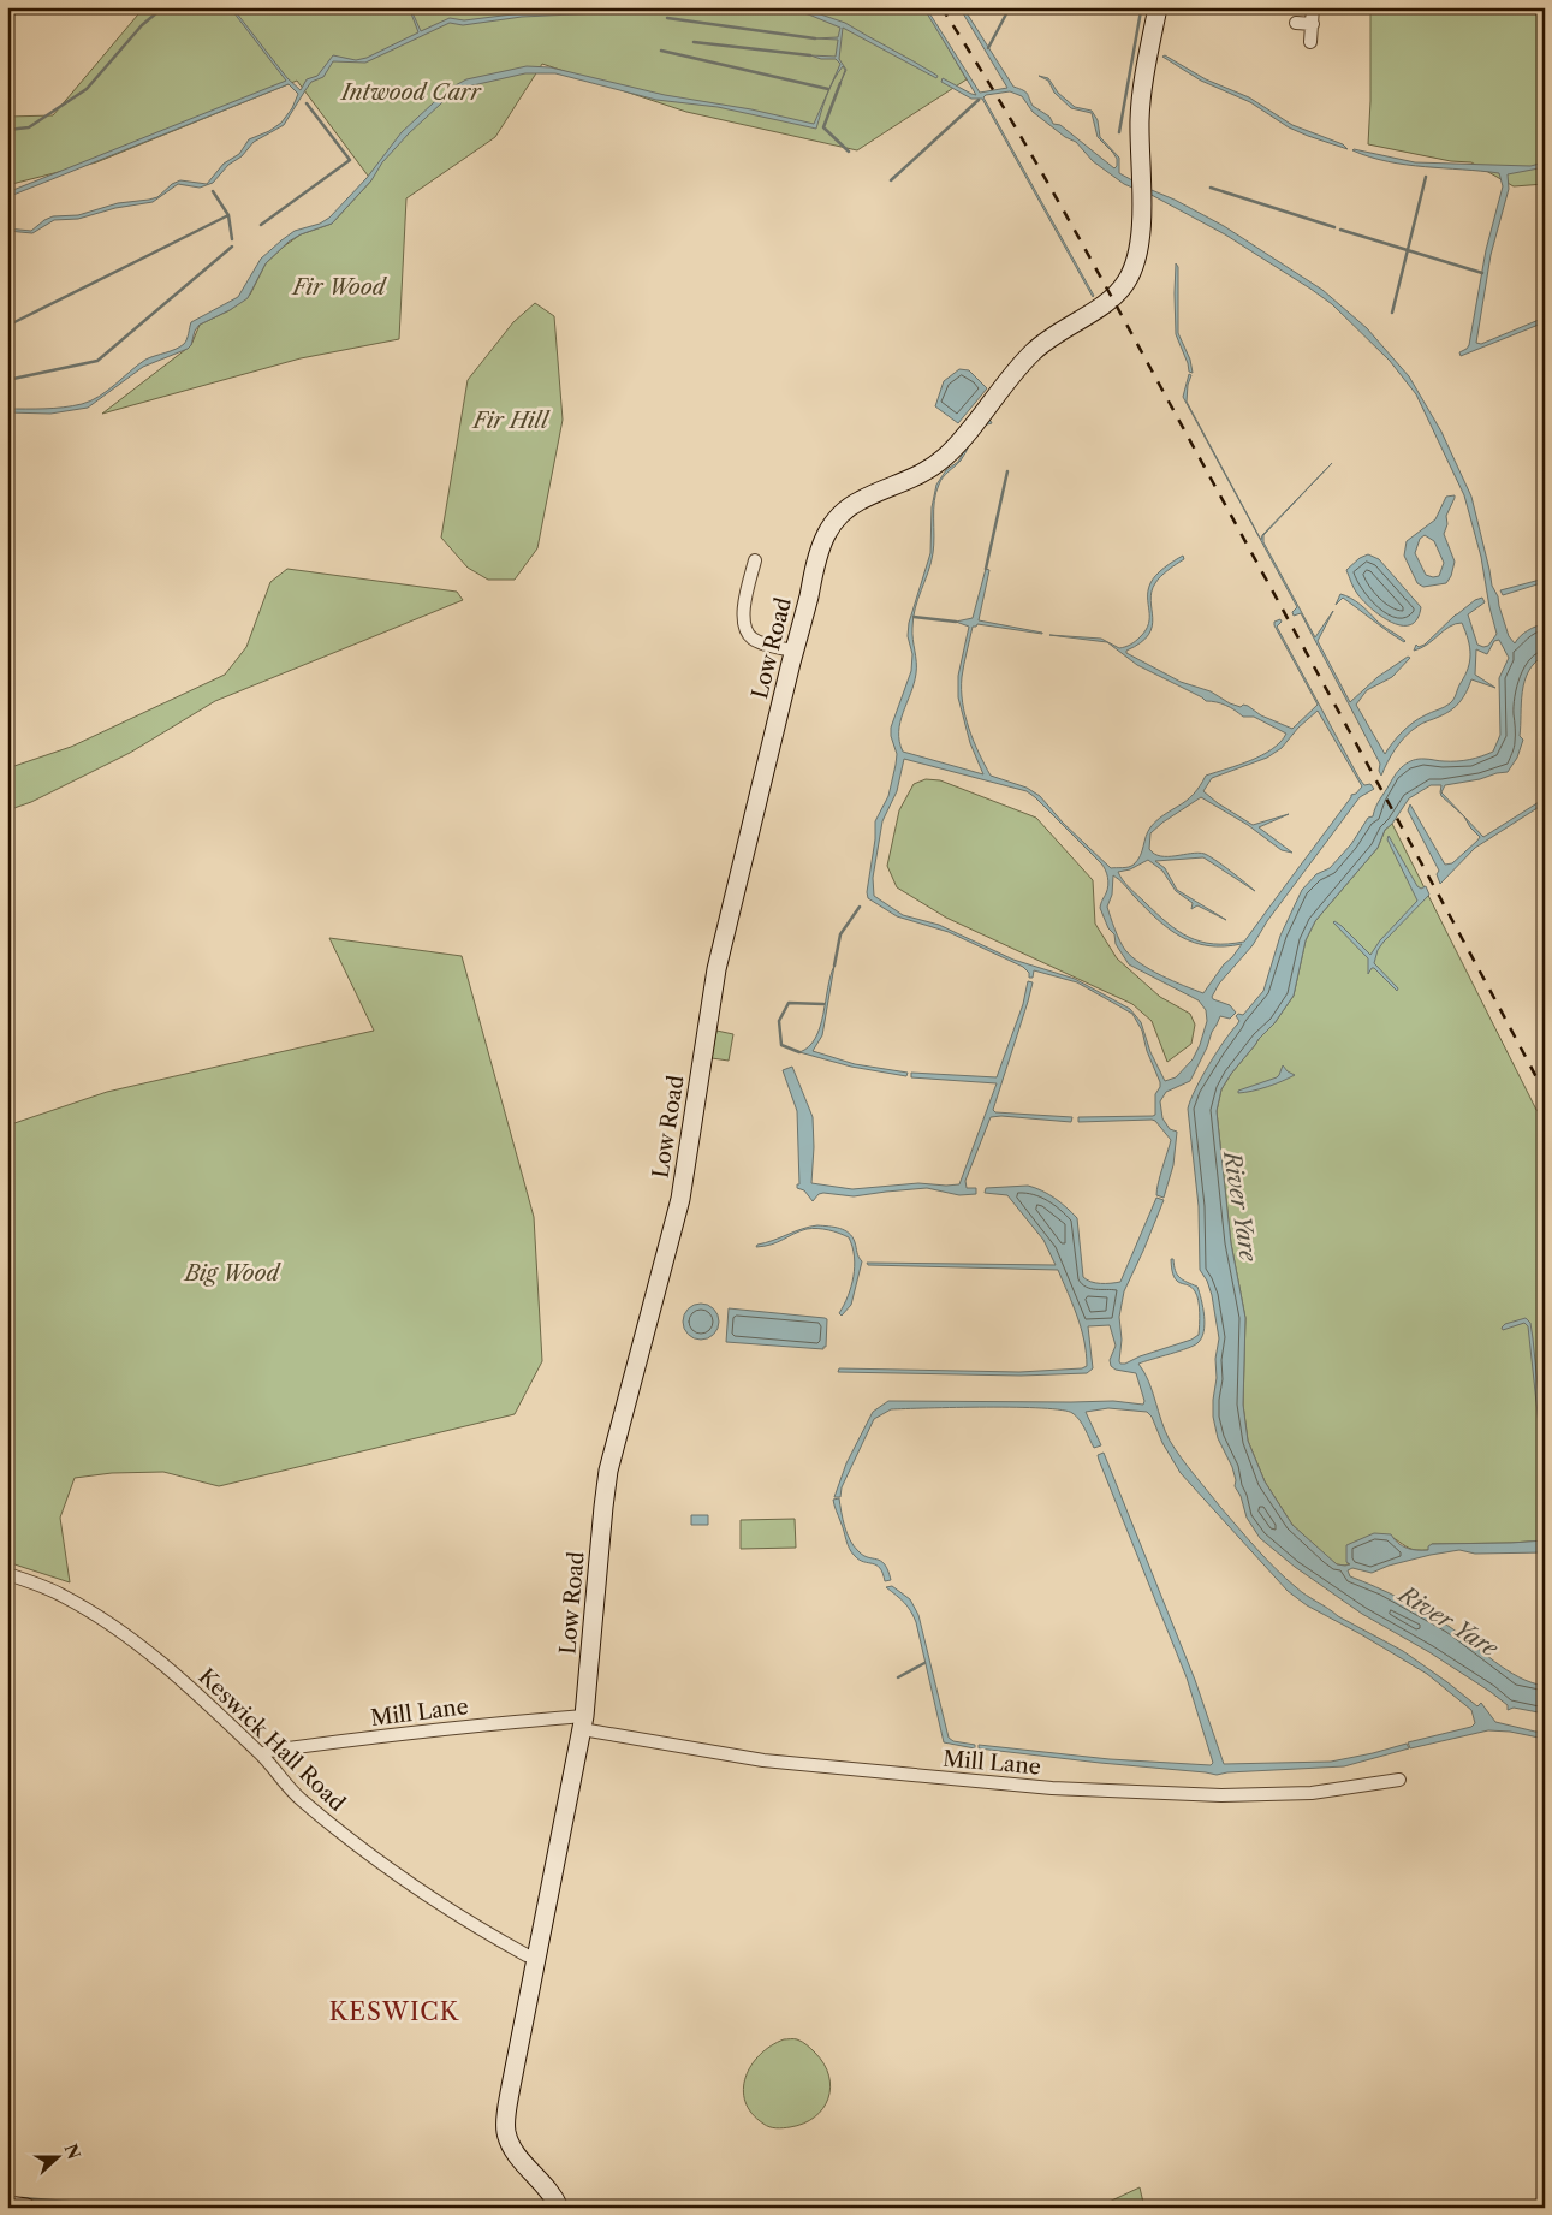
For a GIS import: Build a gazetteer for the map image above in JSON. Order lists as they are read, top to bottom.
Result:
{
  "streets": {
    "street": ["Low Road", "Mill Lane", "Keswick Hall Road"]
  },
  "crossings": [
    ["Low Road", "Mill Lane"],
    ["Low Road", "Keswick Hall Road"],
    ["Mill Lane", "Keswick Hall Road"]
  ],
  "districts": ["KESWICK"],
  "water": ["River Yare"],
  "parks": [
    "Intwood Carr",
    "Fir Wood",
    "Fir Hill",
    "Big Wood"
  ],
  "north": "right"
}
